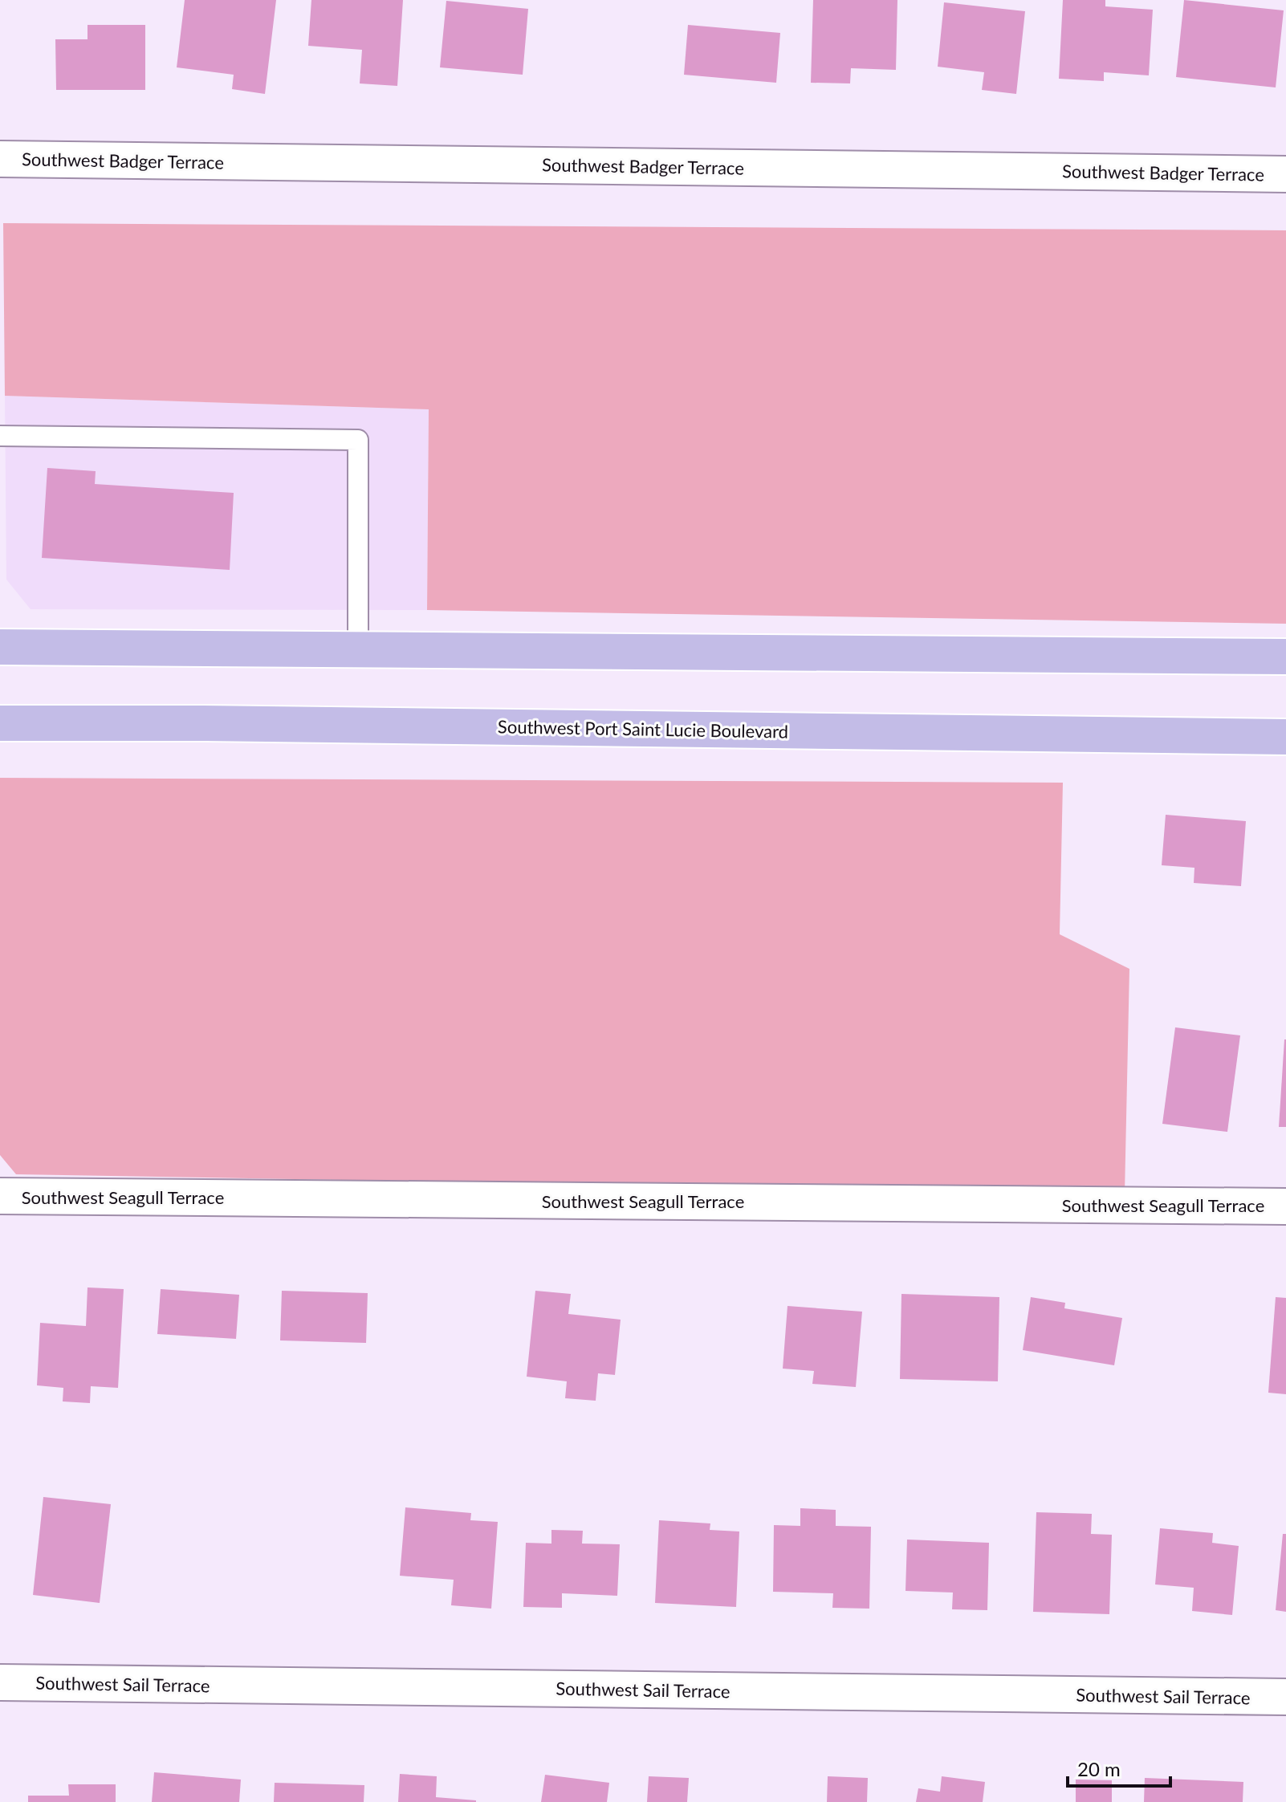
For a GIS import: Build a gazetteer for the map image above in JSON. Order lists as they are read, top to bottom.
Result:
{
  "streets": {
    "main road": ["Southwest Port Saint Lucie Boulevard"],
    "street": ["Southwest Badger Terrace", "Southwest Seagull Terrace", "Southwest Sail Terrace"]
  },
  "scale_bar": "20 m"
}
